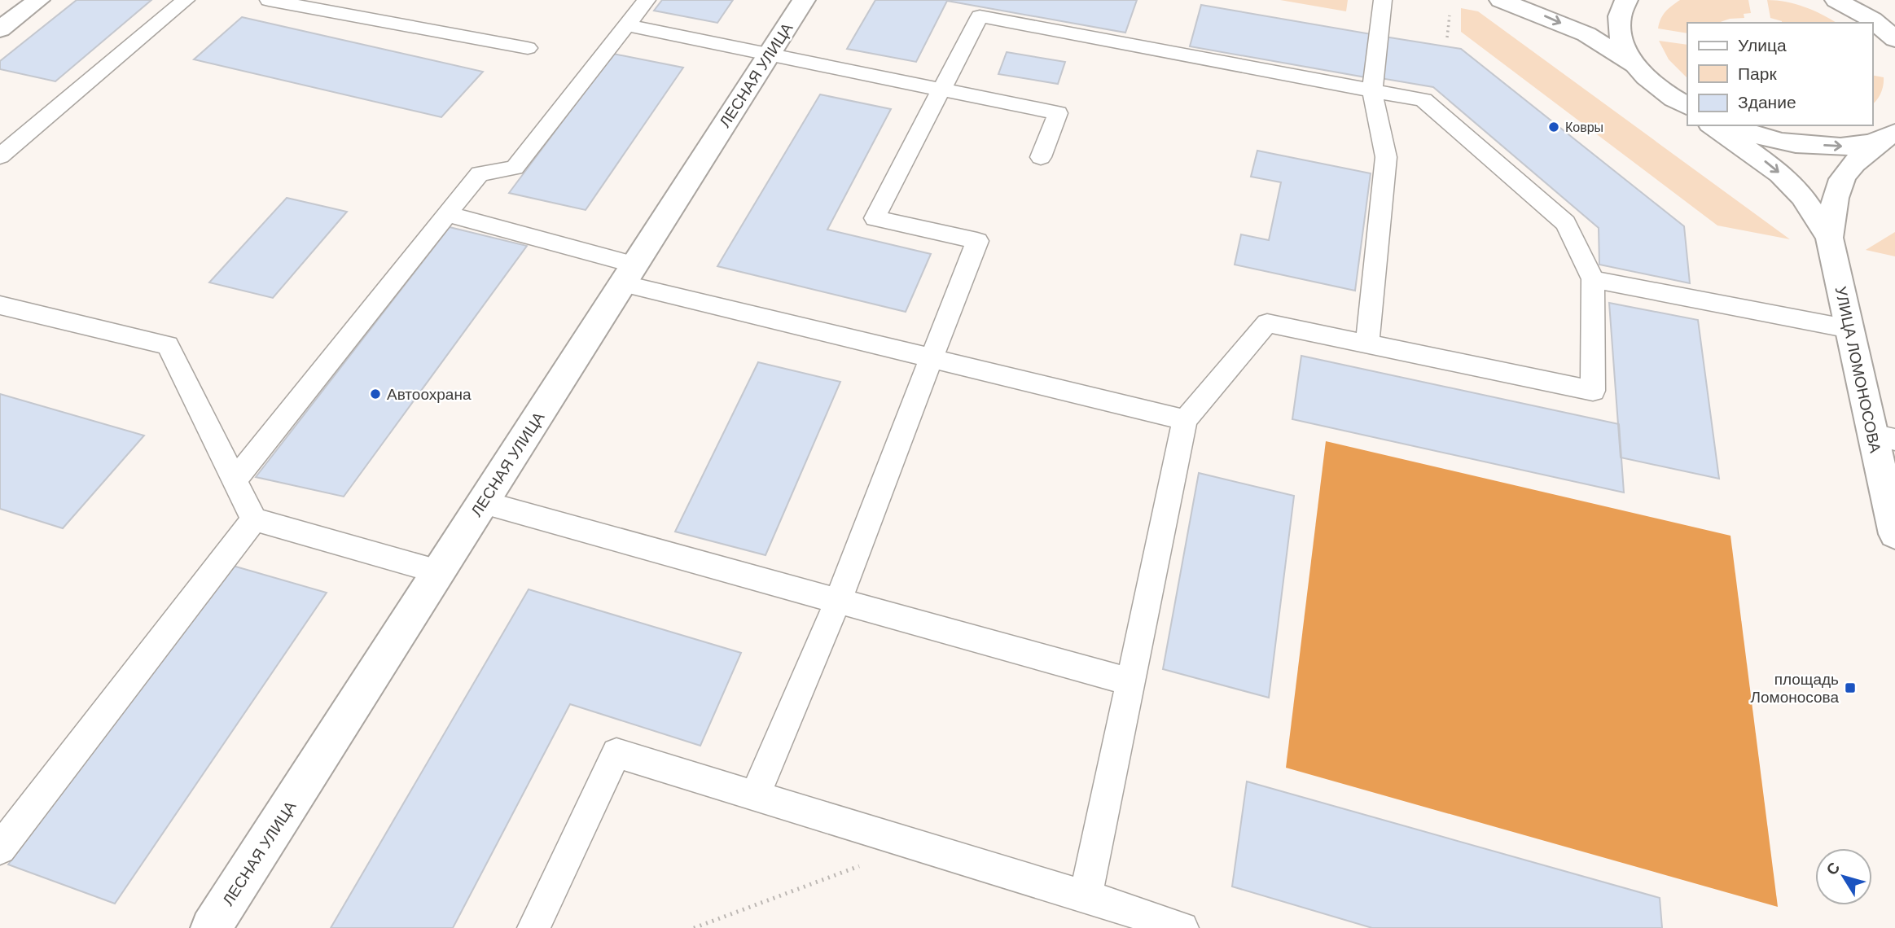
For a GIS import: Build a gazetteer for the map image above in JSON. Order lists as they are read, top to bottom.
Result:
{
  "streets": {
    "main road": ["ЛЕСНАЯ УЛИЦА", "УЛИЦА ЛОМОНОСОВА"]
  },
  "places": {
    "other": ["Ковры", "Автоохрана"],
    "transit": ["площадь Ломоносова"]
  },
  "legend": ["Улица", "Парк", "Здание"],
  "north": "top left"
}
